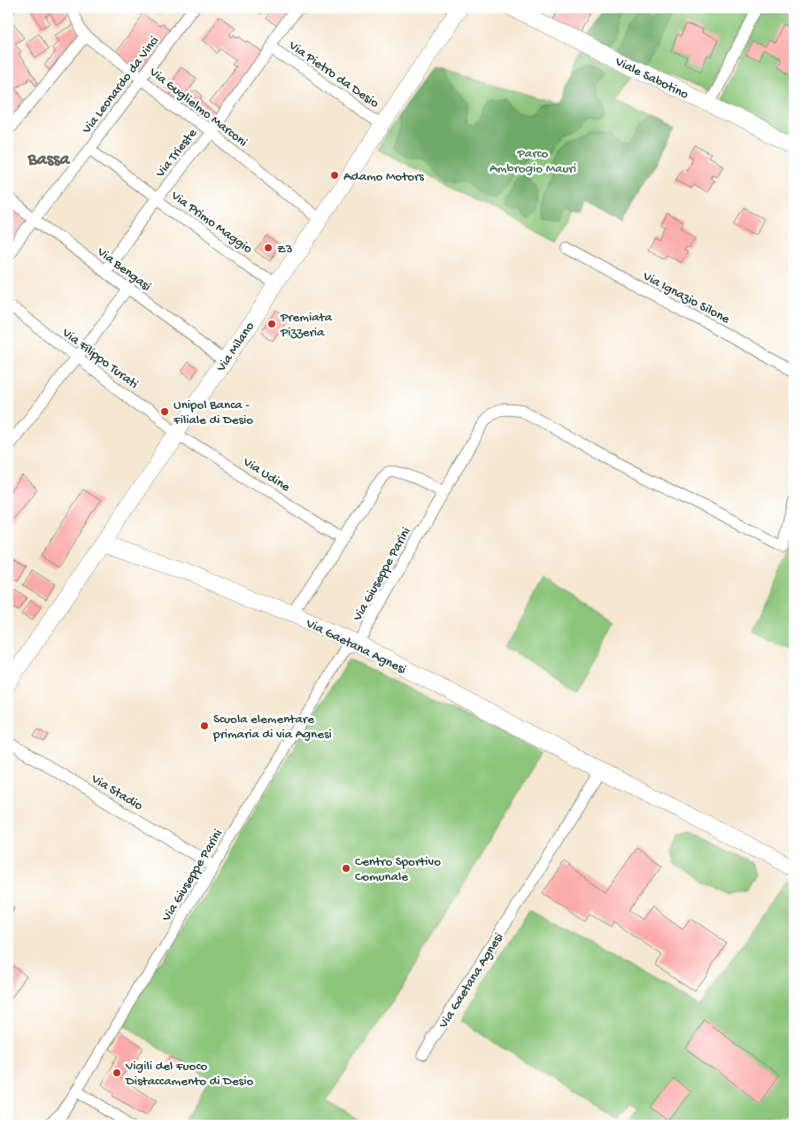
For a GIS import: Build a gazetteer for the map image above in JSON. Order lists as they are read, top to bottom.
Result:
{
  "streets": {
    "street": [
      "Via Pietro da Desio",
      "Viale Sabotino",
      "Via Leonardo da Vinci",
      "Via Guglielmo Marconi",
      "Via Trieste",
      "Via Primo Maggio",
      "Via Bengasi",
      "Via Ignazio Silone",
      "Via Milano",
      "Via Filippo Turati",
      "Via Udine",
      "Via Giuseppe Parini",
      "Via Gaetana Agnesi",
      "Via Stadio"
    ]
  },
  "crossings": [
    ["Via Pietro da Desio", "Via Trieste"],
    ["Via Pietro da Desio", "Via Milano"],
    ["Via Leonardo da Vinci", "Via Guglielmo Marconi"],
    ["Via Leonardo da Vinci", "Via Primo Maggio"],
    ["Via Leonardo da Vinci", "Via Bengasi"],
    ["Via Guglielmo Marconi", "Via Trieste"],
    ["Via Guglielmo Marconi", "Via Milano"],
    ["Via Trieste", "Via Primo Maggio"],
    ["Via Trieste", "Via Bengasi"],
    ["Via Primo Maggio", "Via Milano"],
    ["Via Bengasi", "Via Milano"],
    ["Via Milano", "Via Filippo Turati"],
    ["Via Milano", "Via Udine"],
    ["Via Milano", "Via Gaetana Agnesi"],
    ["Via Filippo Turati", "Via Udine"],
    ["Via Giuseppe Parini", "Via Gaetana Agnesi"],
    ["Via Giuseppe Parini", "Via Stadio"]
  ],
  "districts": ["Bassa"],
  "parks": ["Parco Ambrogio Mauri"],
  "places": [
    "Adamo Motors",
    "Z3",
    "Premiata Pizzeria",
    "Unipol Banca - Filiale di Desio",
    "Scuola elementare primaria di via Agnesi",
    "Centro Sportivo Comunale",
    "Vigili del Fuoco Distaccamento di Desio"
  ]
}
